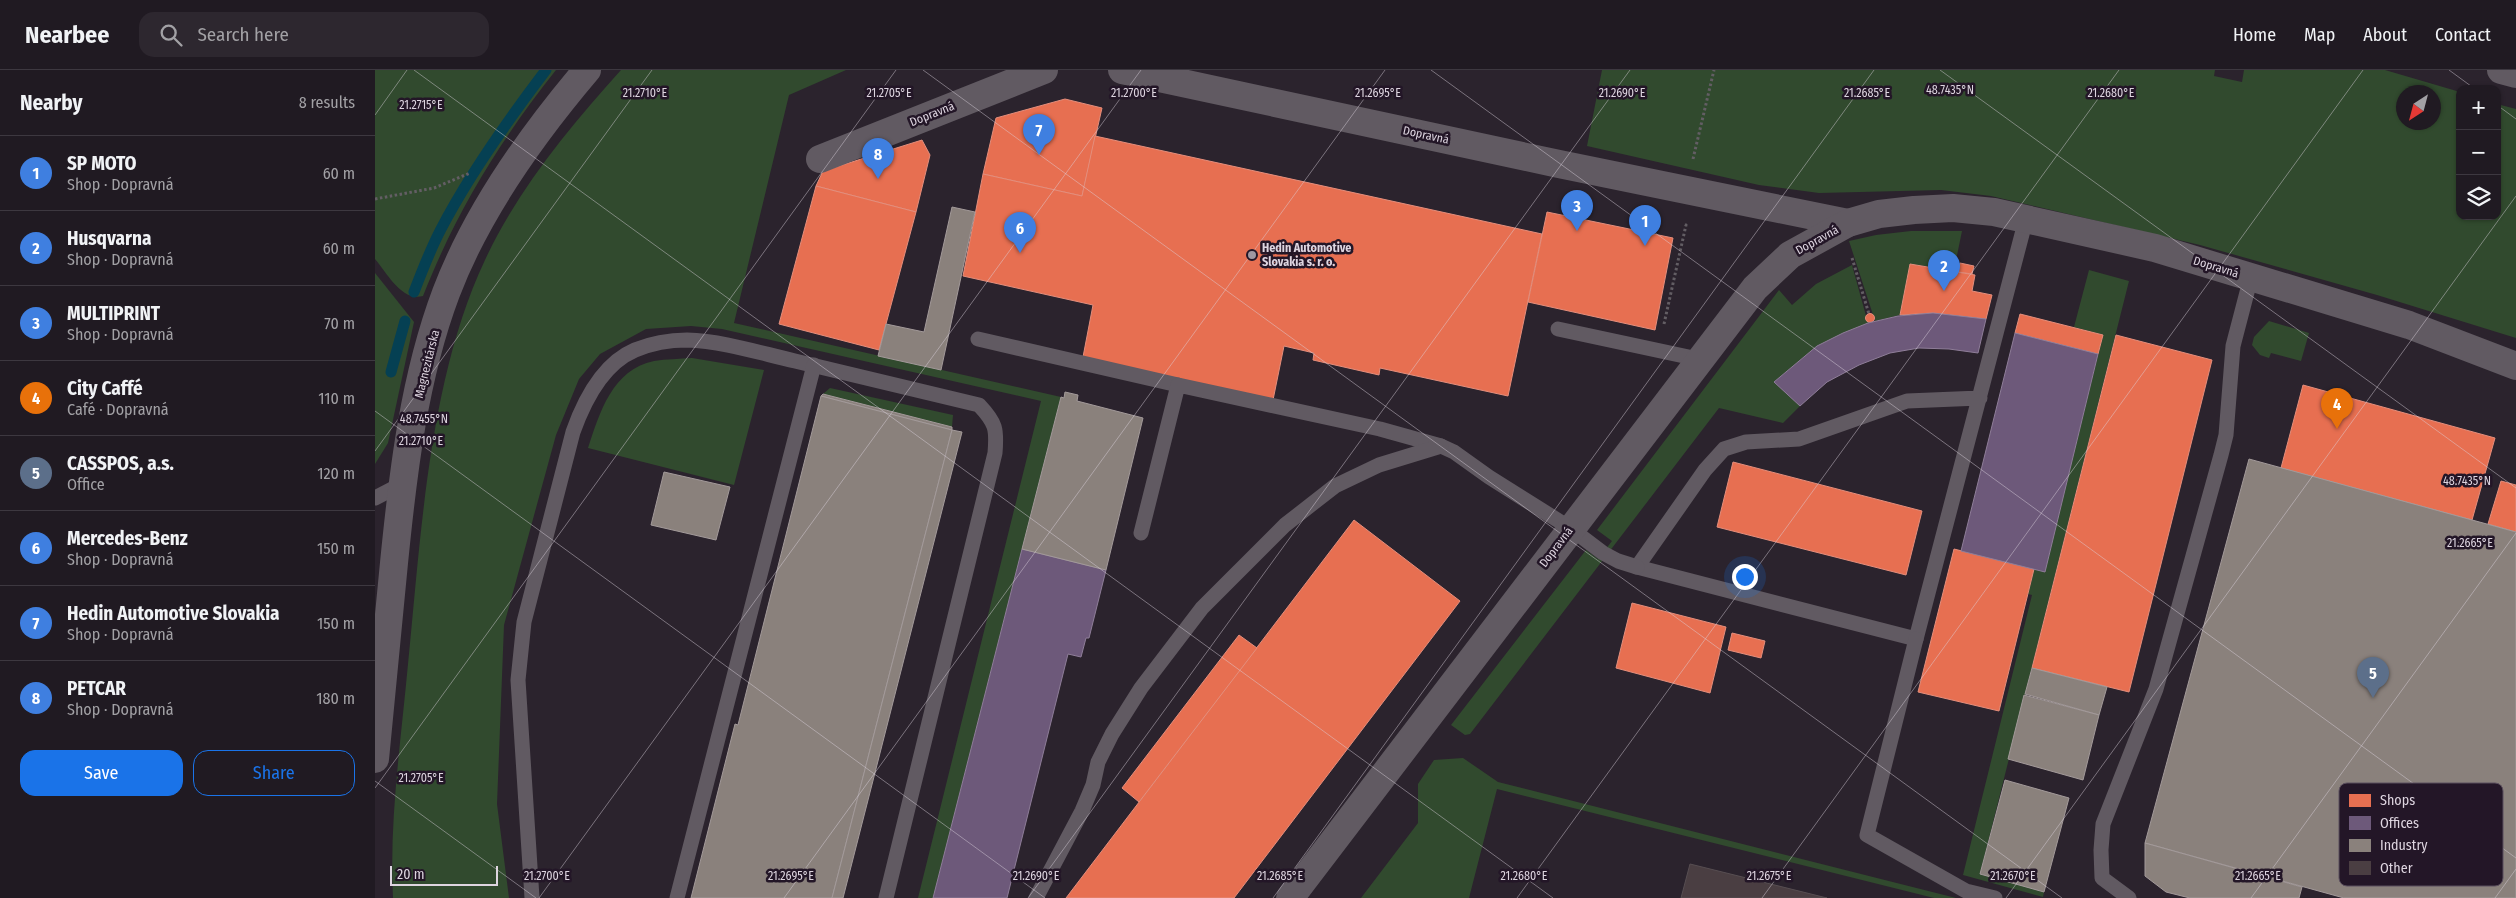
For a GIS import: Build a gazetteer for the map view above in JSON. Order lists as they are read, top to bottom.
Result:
{
  "streets": {
    "street": ["Dopravná", "Magnezitárska"]
  },
  "places": ["Hedin Automotive Slovakia s. r. o."],
  "legend": [
    "Shops",
    "Offices",
    "Industry",
    "Other"
  ],
  "scale_bar": "20 m",
  "north": "bottom left",
  "page": {
    "header": "Nearbee",
    "search": "Search here",
    "nav": [
      "Home",
      "Map",
      "About",
      "Contact"
    ],
    "heading": ["Nearby", "8 results"],
    "map_buttons": ["+", "−"],
    "pins": [
      "7",
      "8",
      "3",
      "1",
      "6",
      "2",
      "4",
      "5"
    ],
    "list": [
      {
        "mark": "1",
        "name": "SP MOTO",
        "note": "Shop · Dopravná",
        "value": "60 m"
      },
      {
        "mark": "2",
        "name": "Husqvarna",
        "note": "Shop · Dopravná",
        "value": "60 m"
      },
      {
        "mark": "3",
        "name": "MULTIPRINT",
        "note": "Shop · Dopravná",
        "value": "70 m"
      },
      {
        "mark": "4",
        "name": "City Caffé",
        "note": "Café · Dopravná",
        "value": "110 m"
      },
      {
        "mark": "5",
        "name": "CASSPOS, a.s.",
        "note": "Office",
        "value": "120 m"
      },
      {
        "mark": "6",
        "name": "Mercedes-Benz",
        "note": "Shop · Dopravná",
        "value": "150 m"
      },
      {
        "mark": "7",
        "name": "Hedin Automotive Slovakia",
        "note": "Shop · Dopravná",
        "value": "150 m"
      },
      {
        "mark": "8",
        "name": "PETCAR",
        "note": "Shop · Dopravná",
        "value": "180 m"
      }
    ],
    "buttons": ["Save", "Share"],
    "scale": "20 m"
  },
  "coordinates": [
    "48.7435°N",
    "21.2710°E",
    "21.2685°E",
    "21.2705°E",
    "21.2700°E",
    "21.2695°E",
    "21.2690°E",
    "21.2680°E",
    "21.2715°E",
    "48.7455°N",
    "21.2665°E",
    "21.2675°E",
    "21.2670°E"
  ]
}
